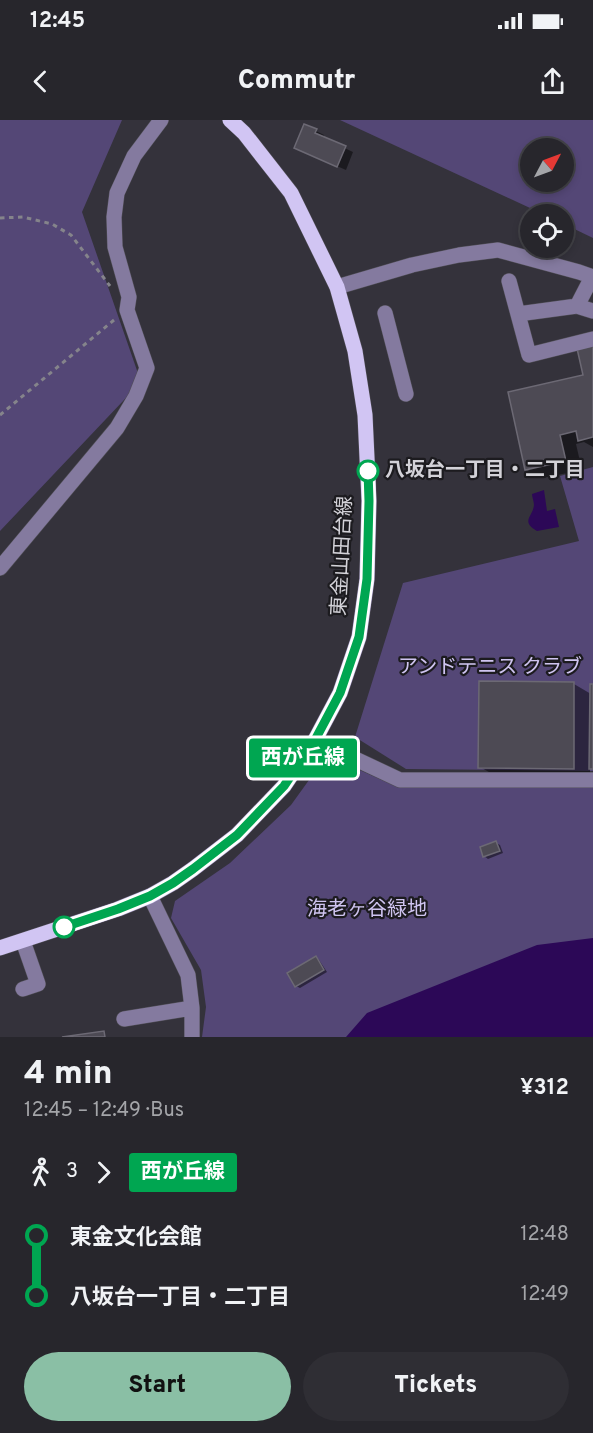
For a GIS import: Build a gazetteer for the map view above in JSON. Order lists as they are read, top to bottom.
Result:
{
  "streets": {
    "main road": ["東金山田台線"]
  },
  "parks": ["アンドテニス クラブ", "海老ヶ谷緑地"],
  "places": ["八坂台一丁目・二丁目"],
  "lines": ["bus line 西が丘線"],
  "north": "top right",
  "page": {
    "status": "12:45",
    "header": "Commutr",
    "on_map": "西が丘線",
    "heading": ["4 min", "12:45 – 12:49 · Bus", "¥312"],
    "legs": ["3", "西が丘線"],
    "list": [
      {
        "name": "東金文化会館",
        "value": "12:48"
      },
      {
        "name": "八坂台一丁目・二丁目",
        "value": "12:49"
      }
    ],
    "buttons": ["Start", "Tickets"]
  }
}
